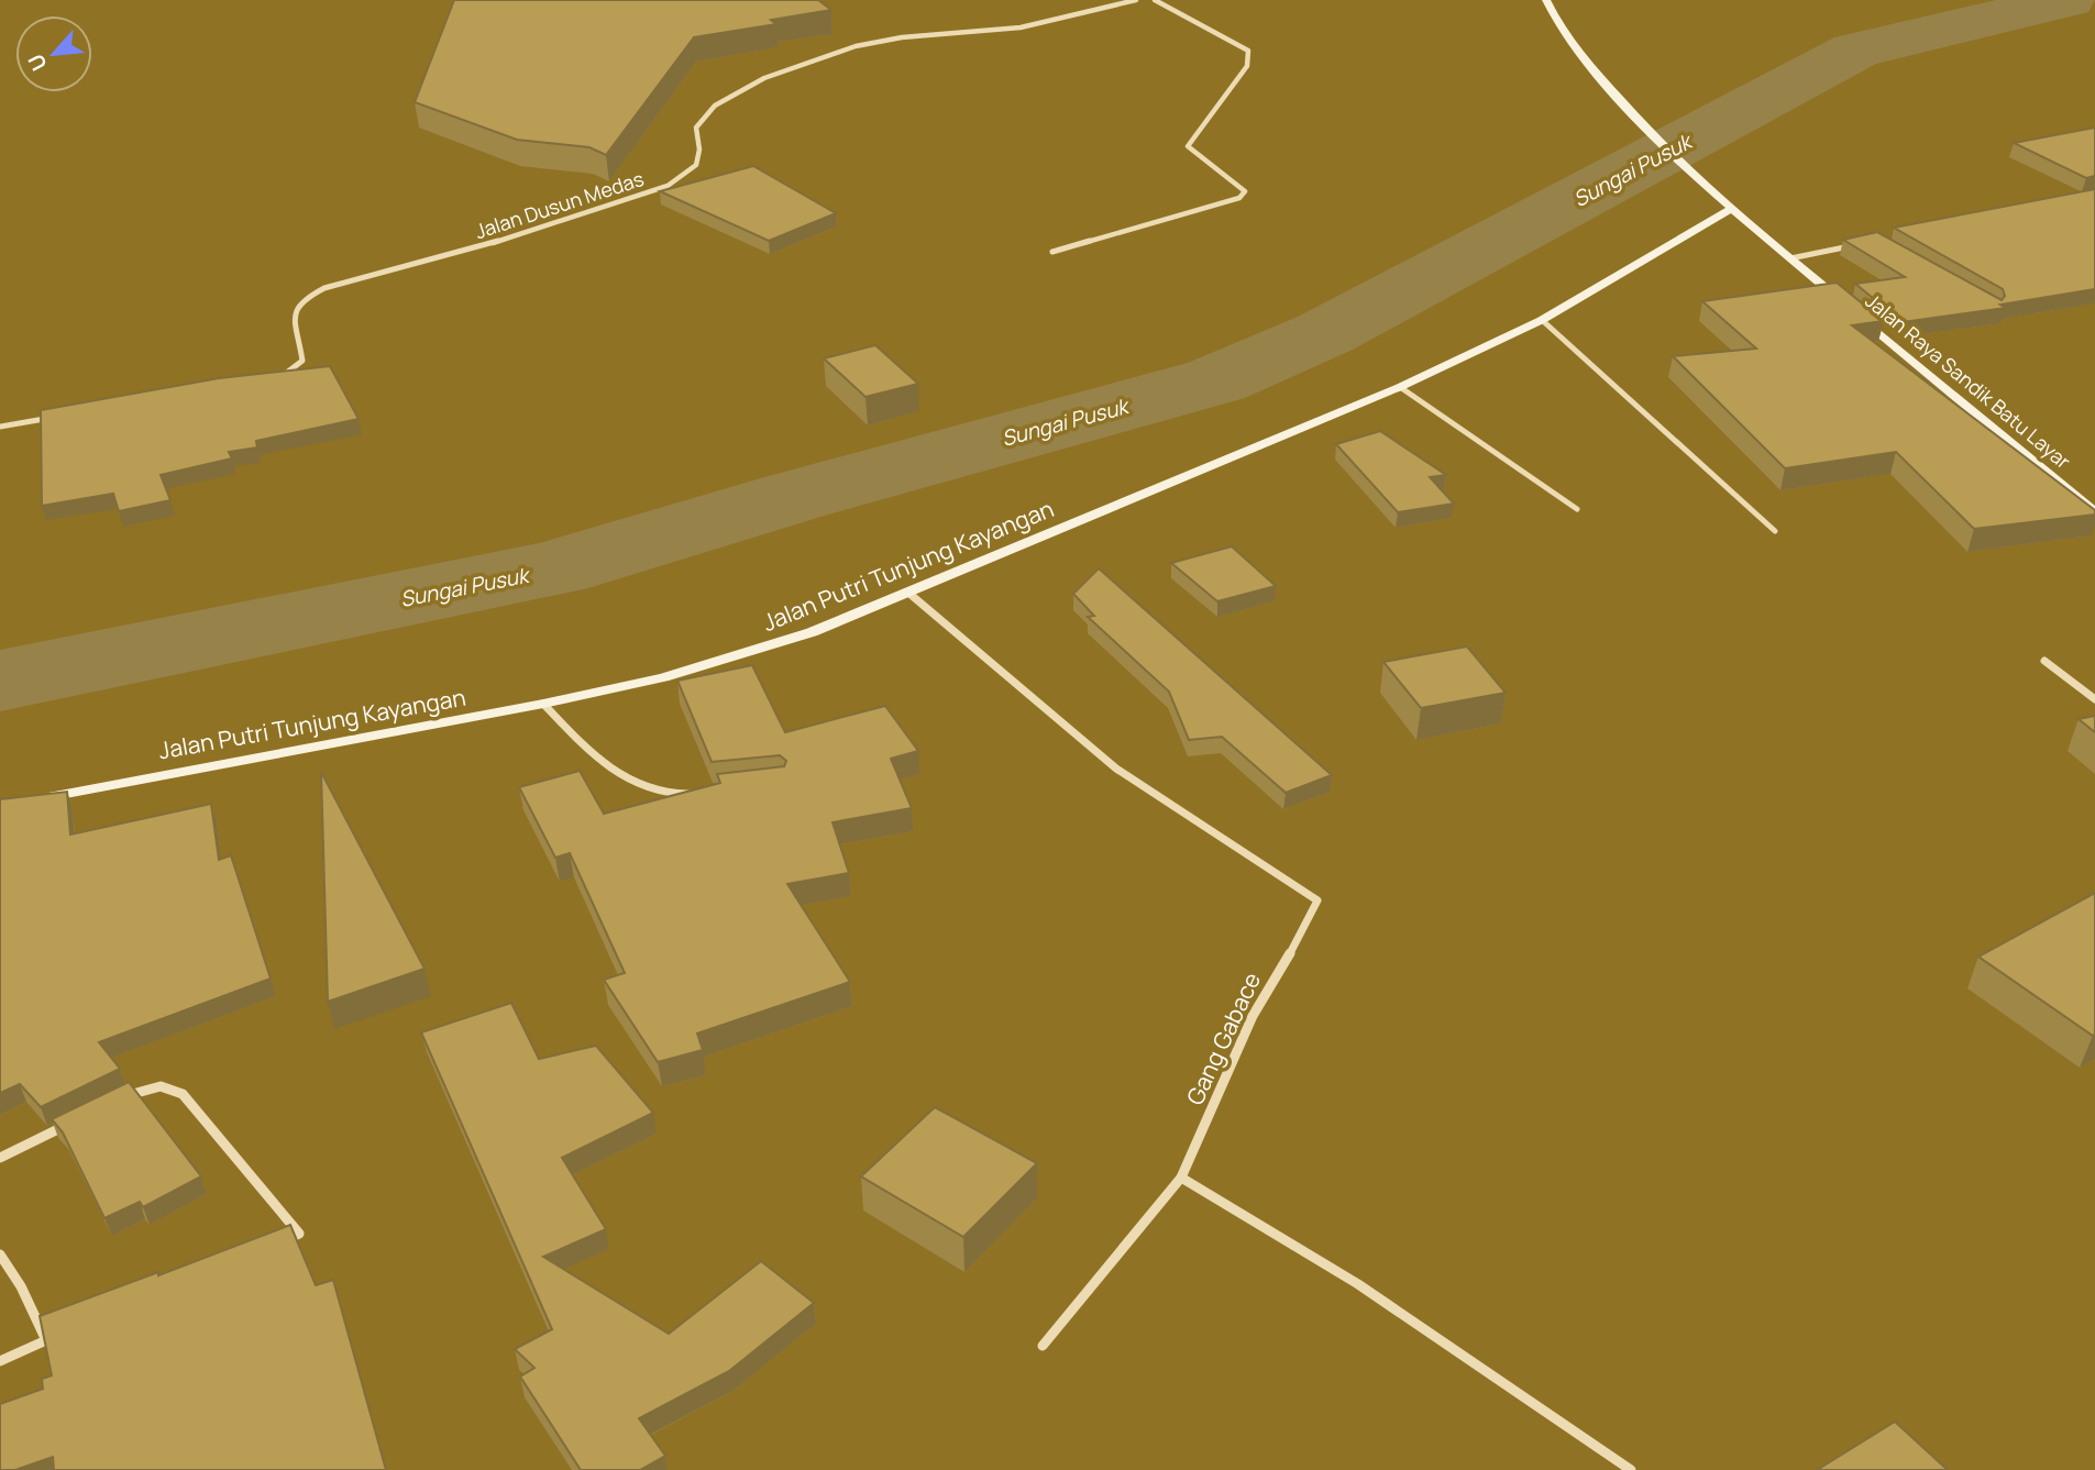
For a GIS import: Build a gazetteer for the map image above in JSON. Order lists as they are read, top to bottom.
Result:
{
  "streets": {
    "street": [
      "Jalan Dusun Medas",
      "Jalan Raya Sandik Batu Layar",
      "Jalan Putri Tunjung Kayangan",
      "Gang Gabace"
    ]
  },
  "crossings": [
    ["Jalan Raya Sandik Batu Layar", "Jalan Putri Tunjung Kayangan"],
    ["Jalan Putri Tunjung Kayangan", "Gang Gabace"]
  ],
  "water": ["Sungai Pusuk"],
  "north": "bottom left"
}
